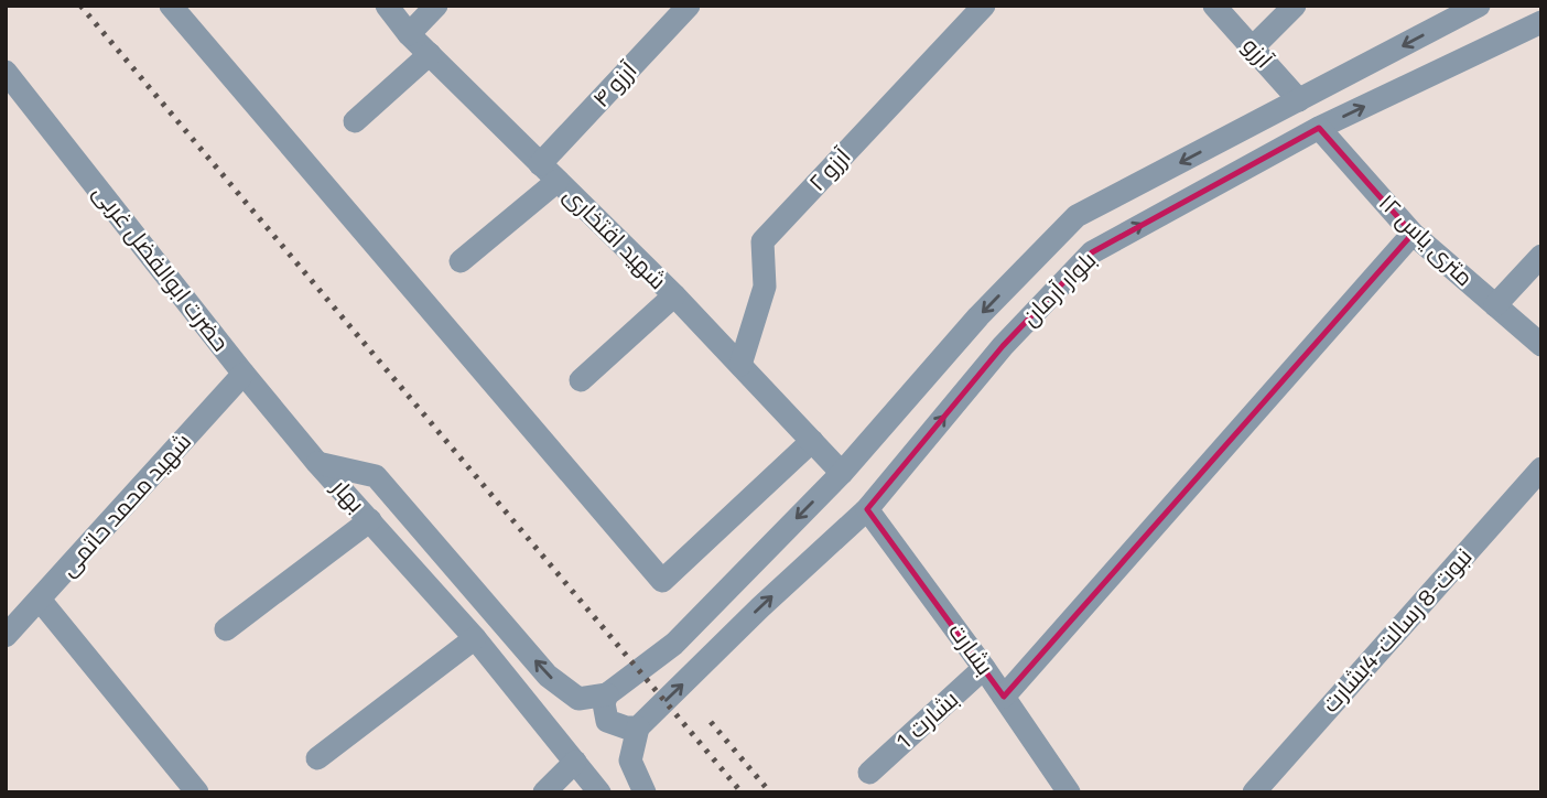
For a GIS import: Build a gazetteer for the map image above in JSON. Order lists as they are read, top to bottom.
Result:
{
  "streets": {
    "street": [
      "آرزو",
      "آرزو ۴",
      "آرزو ۲",
      "شهید افتخاری",
      "۱۲ متری یاس",
      "حضرت ابوالفضل غربی",
      "بلوار آرمان",
      "بهار",
      "شهید محمد حاتمی",
      "نبوت-8 رسالت-4بشارت",
      "بشارت",
      "بشارت 1"
    ]
  },
  "crossings": [
    ["آرزو", "بلوار آرمان"],
    ["آرزو ۴", "شهید افتخاری"],
    ["آرزو ۲", "شهید افتخاری"],
    ["شهید افتخاری", "بلوار آرمان"],
    ["۱۲ متری یاس", "بلوار آرمان"],
    ["حضرت ابوالفضل غربی", "بهار"],
    ["حضرت ابوالفضل غربی", "شهید محمد حاتمی"],
    ["بلوار آرمان", "بهار"],
    ["بلوار آرمان", "بشارت"],
    ["بشارت", "بشارت 1"]
  ]
}
